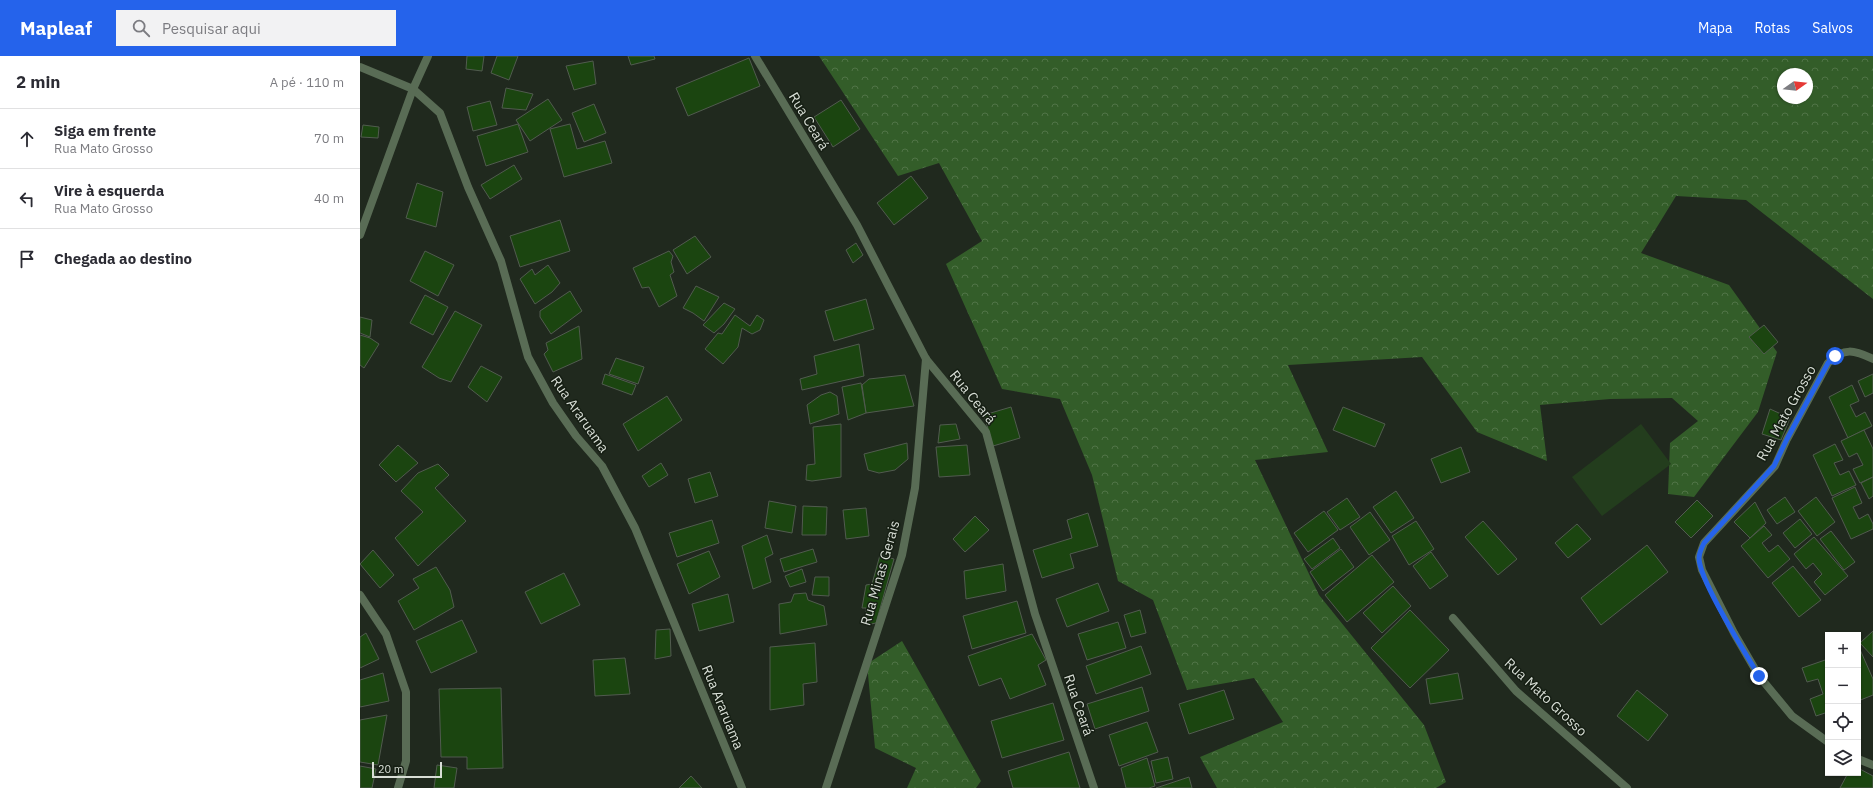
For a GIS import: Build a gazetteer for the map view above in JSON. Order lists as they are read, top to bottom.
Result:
{
  "streets": {
    "street": [
      "Rua Ceará",
      "Rua Mato Grosso",
      "Rua Araruama",
      "Rua Minas Gerais"
    ]
  },
  "crossings": [
    ["Rua Ceará", "Rua Minas Gerais"]
  ],
  "scale_bar": "20 m",
  "north": "right",
  "page": {
    "header": "Mapleaf",
    "search": "Pesquisar aqui",
    "nav": ["Mapa", "Rotas", "Salvos"],
    "heading": ["2 min", "A pé · 110 m"],
    "list": [
      ["Siga em frente", "Rua Mato Grosso", "70 m"],
      ["Vire à esquerda", "Rua Mato Grosso", "40 m"],
      "Chegada ao destino"
    ],
    "map_buttons": ["+", "−"],
    "scale": "20 m"
  }
}
